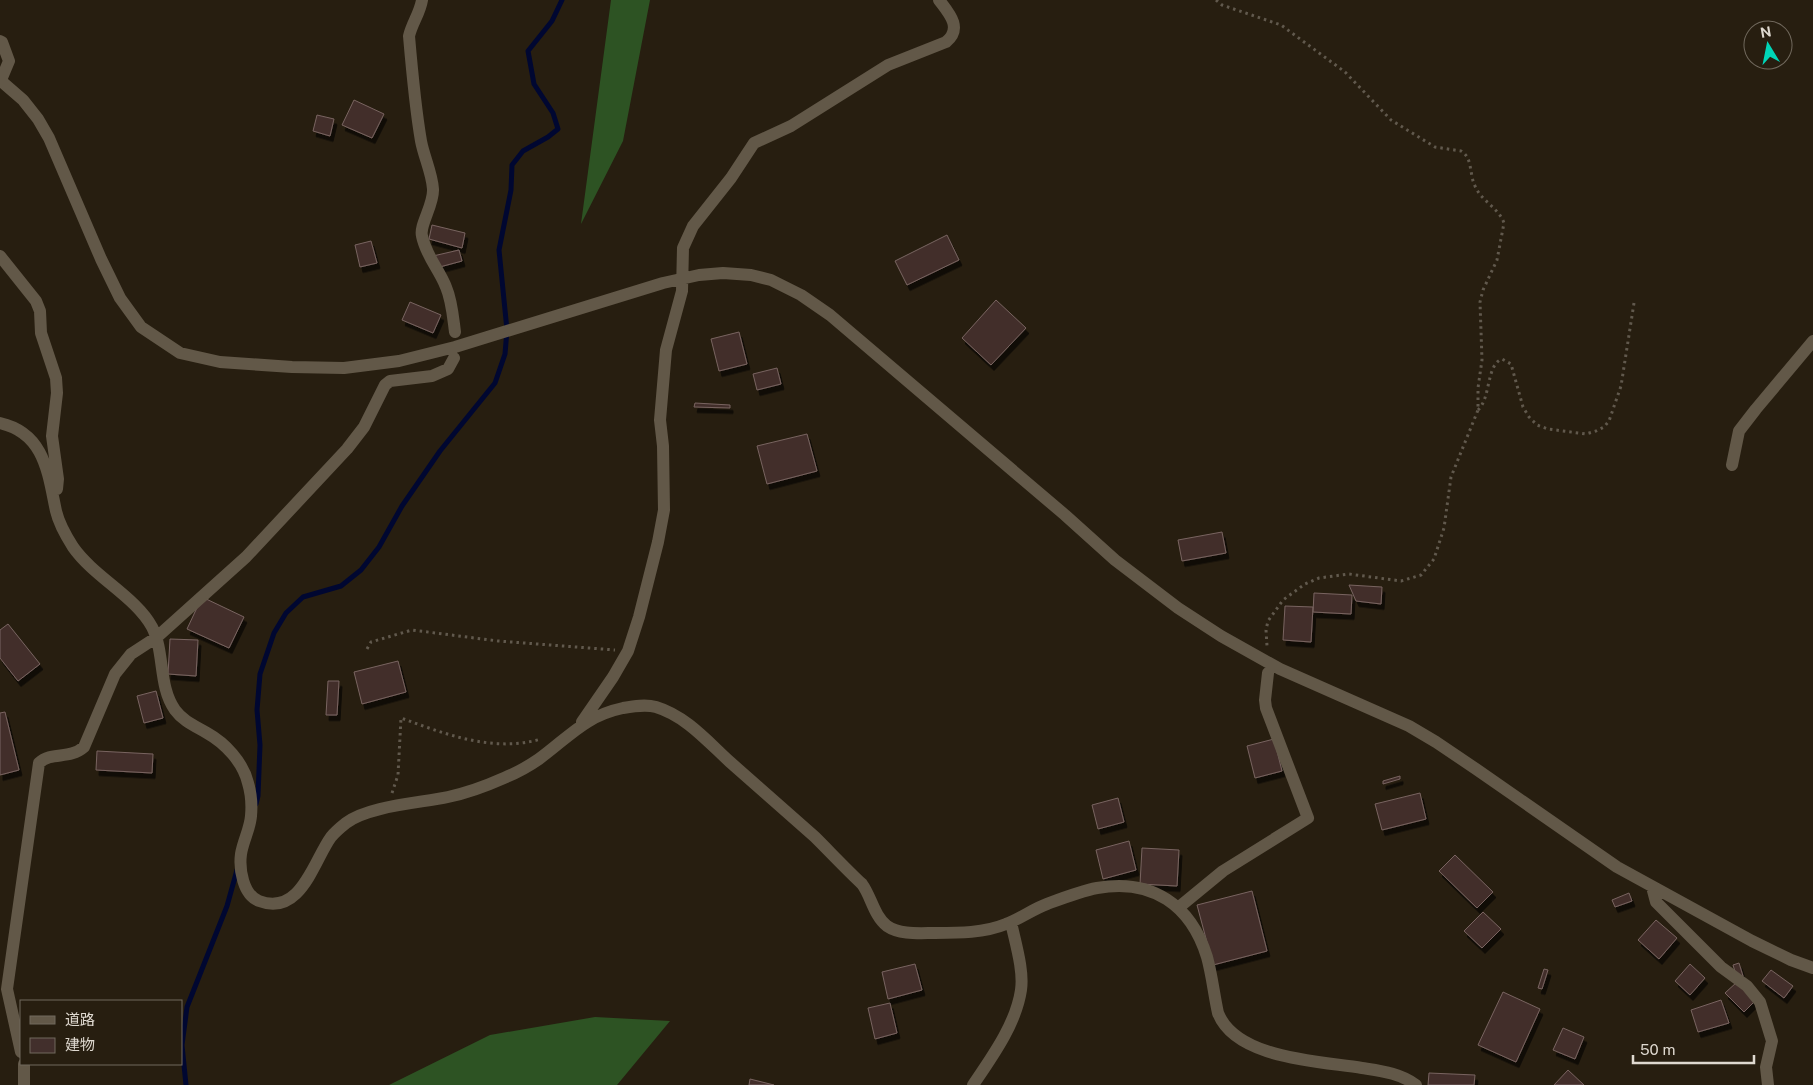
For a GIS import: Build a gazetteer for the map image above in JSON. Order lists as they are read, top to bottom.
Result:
{
  "legend": ["道路", "建物"],
  "scale_bar": "50 m",
  "north": "top"
}
